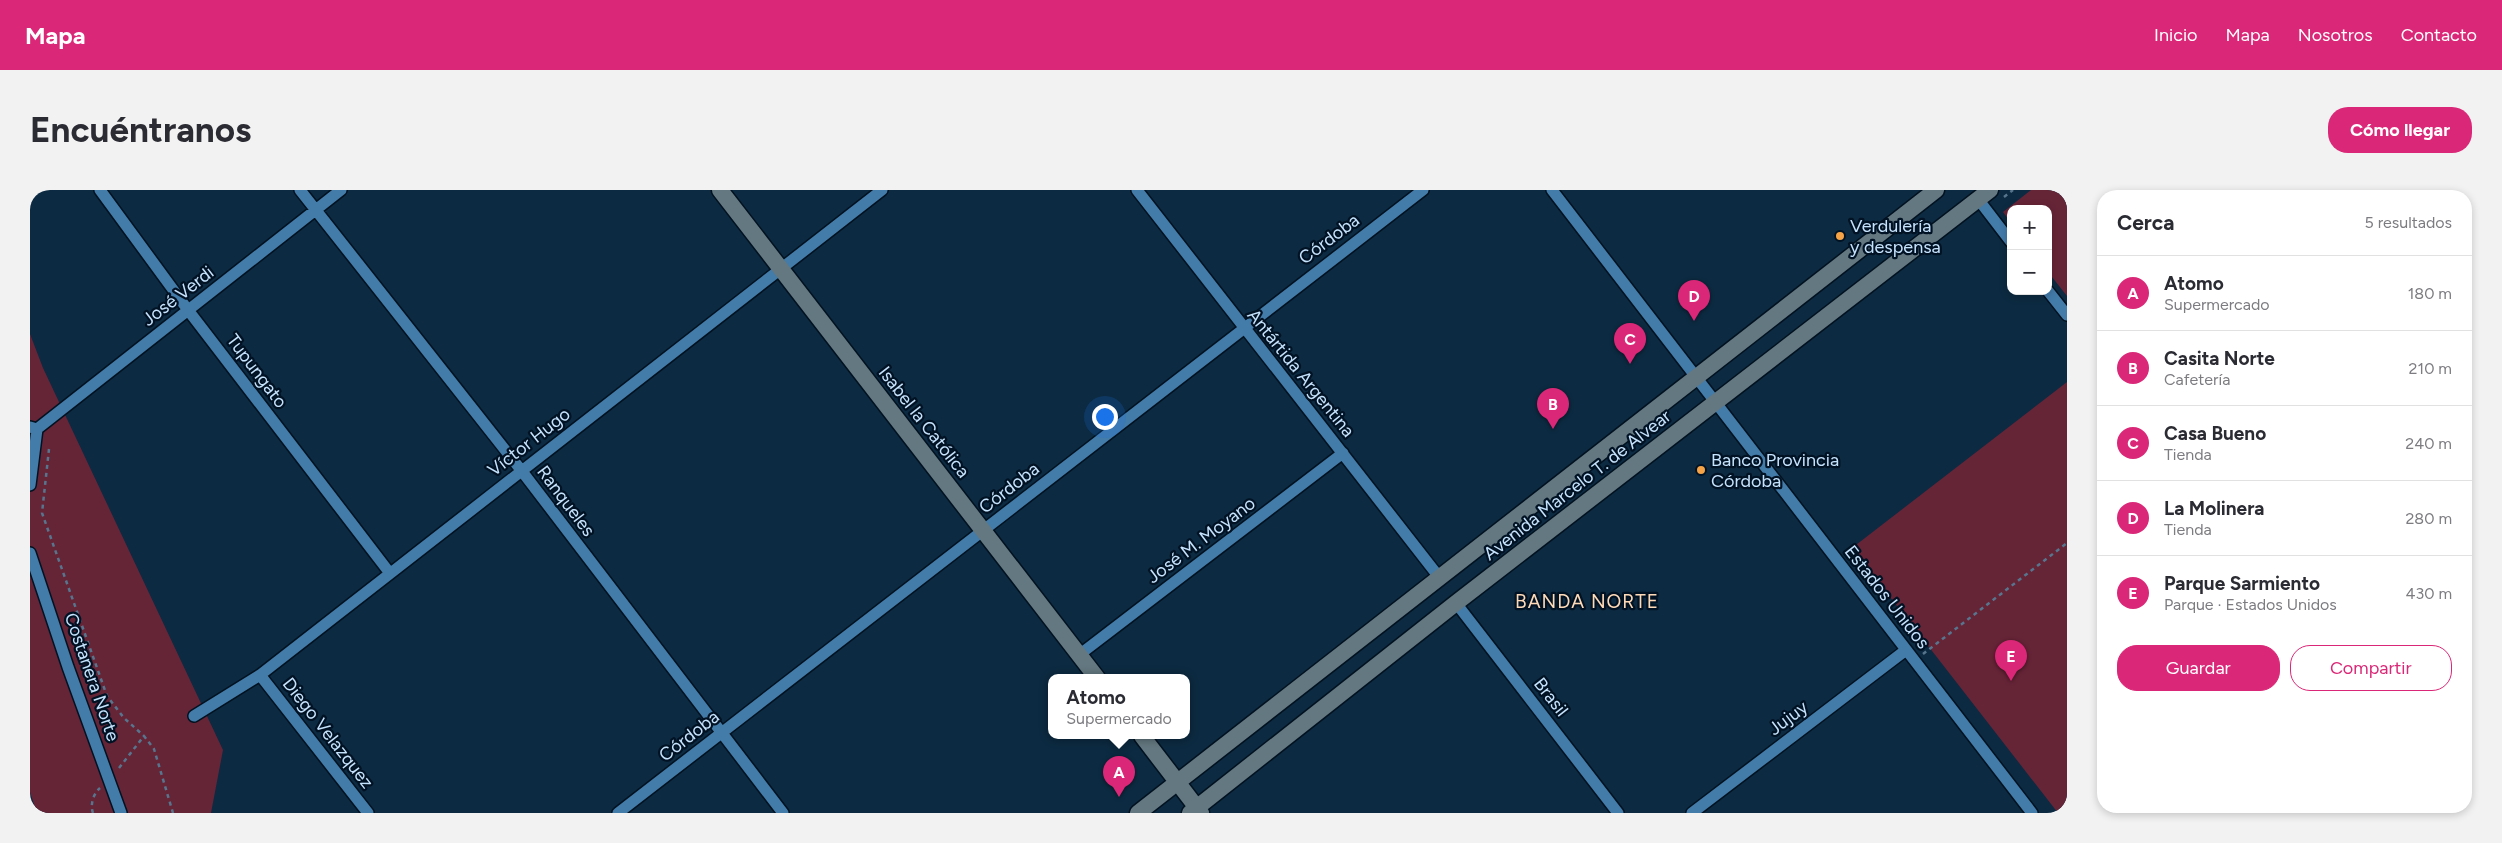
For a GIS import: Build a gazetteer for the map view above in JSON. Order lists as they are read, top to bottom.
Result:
{
  "streets": {
    "main road": ["Isabel la Católica", "Avenida Marcelo T. de Alvear"],
    "street": [
      "Córdoba",
      "José Verdi",
      "Tupungato",
      "Antártida Argentina",
      "Víctor Hugo",
      "Ranqueles",
      "José M. Moyano",
      "Estados Unidos",
      "Costanera Norte",
      "Brasil",
      "Jujuy",
      "Diego Velazquez"
    ]
  },
  "crossings": [
    ["Córdoba", "Antártida Argentina"],
    ["Córdoba", "Isabel la Católica"],
    ["Córdoba", "Ranqueles"],
    ["José Verdi", "Tupungato"],
    ["José Verdi", "Ranqueles"],
    ["Tupungato", "Víctor Hugo"],
    ["Antártida Argentina", "Avenida Marcelo T. de Alvear"],
    ["Antártida Argentina", "José M. Moyano"],
    ["Isabel la Católica", "Víctor Hugo"],
    ["Isabel la Católica", "José M. Moyano"],
    ["Víctor Hugo", "Ranqueles"],
    ["Víctor Hugo", "Diego Velazquez"],
    ["Avenida Marcelo T. de Alvear", "Estados Unidos"],
    ["Avenida Marcelo T. de Alvear", "Brasil"],
    ["Estados Unidos", "Jujuy"]
  ],
  "districts": ["BANDA NORTE"],
  "places": ["Verdulería y despensa", "Banco Provincia Córdoba"],
  "page": {
    "header": "Mapa",
    "nav": [
      "Inicio",
      "Mapa",
      "Nosotros",
      "Contacto"
    ],
    "buttons": [
      "Cómo llegar",
      ["Guardar", "Compartir"]
    ],
    "title": "Encuéntranos",
    "heading": ["Cerca", "5 resultados"],
    "map_buttons": ["+", "−"],
    "list": [
      {
        "mark": "A",
        "name": "Atomo",
        "note": "Supermercado",
        "value": "180 m"
      },
      {
        "mark": "B",
        "name": "Casita Norte",
        "note": "Cafetería",
        "value": "210 m"
      },
      {
        "mark": "C",
        "name": "Casa Bueno",
        "note": "Tienda",
        "value": "240 m"
      },
      {
        "mark": "D",
        "name": "La Molinera",
        "note": "Tienda",
        "value": "280 m"
      },
      {
        "mark": "E",
        "name": "Parque Sarmiento",
        "note": "Parque · Estados Unidos",
        "value": "430 m"
      }
    ],
    "pins": [
      "D",
      "C",
      "B",
      "E",
      "A"
    ],
    "popup": ["Atomo", "Supermercado"]
  }
}
